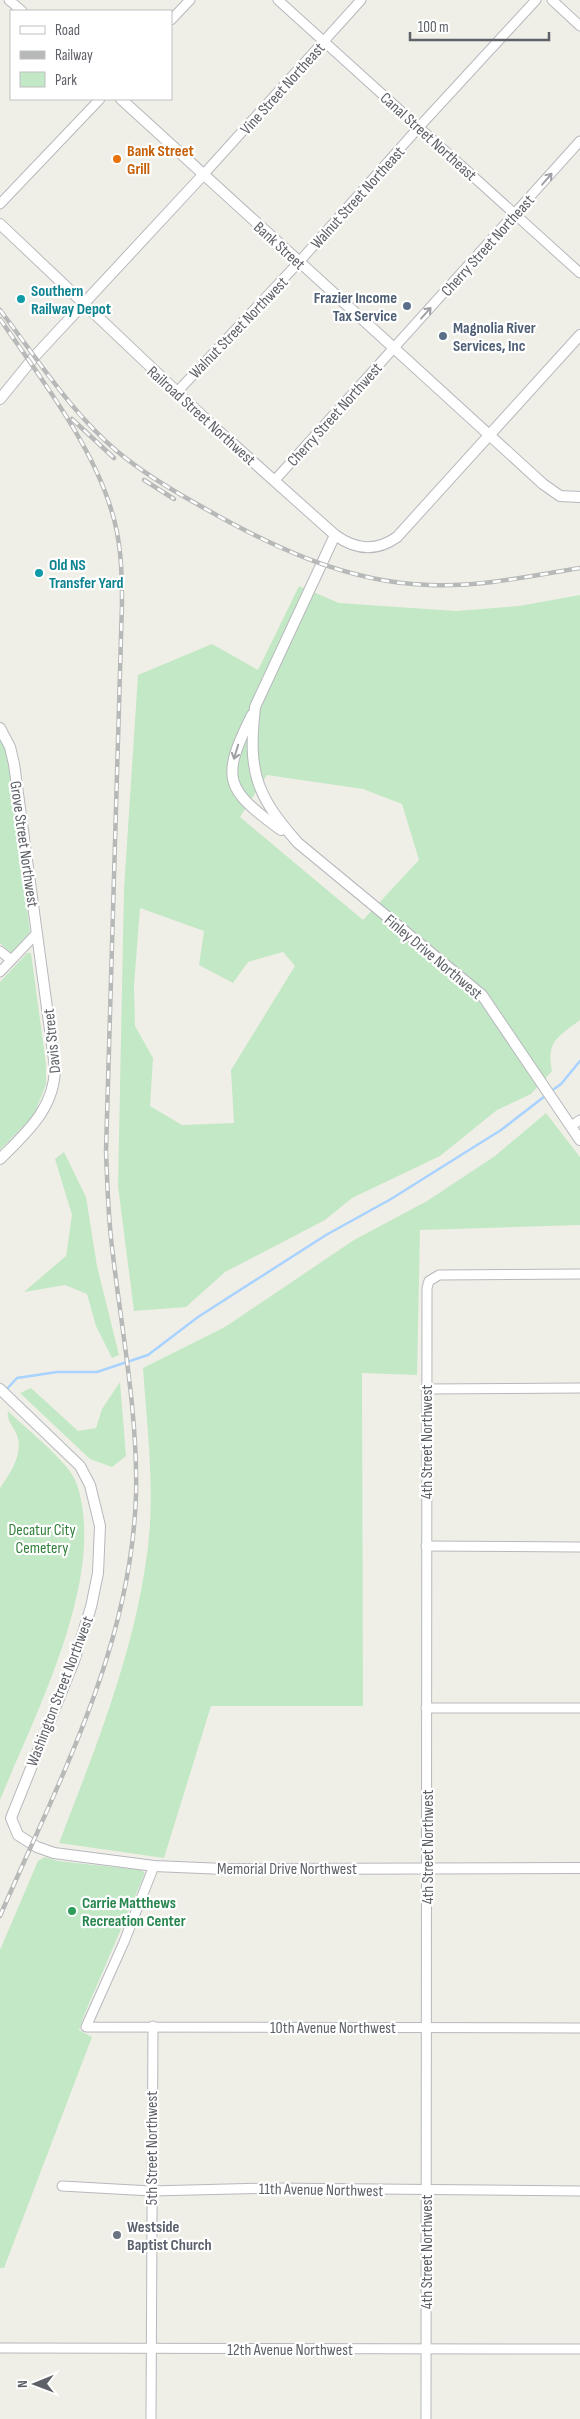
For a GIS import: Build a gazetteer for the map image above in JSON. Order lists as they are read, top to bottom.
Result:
{
  "streets": {
    "street": [
      "Vine Street Northeast",
      "Canal Street Northeast",
      "Walnut Street Northeast",
      "Bank Street",
      "Cherry Street Northeast",
      "Walnut Street Northwest",
      "Cherry Street Northwest",
      "Railroad Street Northwest",
      "Grove Street Northwest",
      "Finley Drive Northwest",
      "Davis Street",
      "4th Street Northwest",
      "Washington Street Northwest",
      "Memorial Drive Northwest",
      "10th Avenue Northwest",
      "5th Street Northwest",
      "11th Avenue Northwest",
      "12th Avenue Northwest"
    ]
  },
  "crossings": [
    ["Vine Street Northeast", "Canal Street Northeast"],
    ["Vine Street Northeast", "Bank Street"],
    ["Canal Street Northeast", "Walnut Street Northeast"],
    ["Canal Street Northeast", "Cherry Street Northeast"],
    ["Walnut Street Northeast", "Bank Street"],
    ["Walnut Street Northeast", "Walnut Street Northwest"],
    ["Bank Street", "Cherry Street Northeast"],
    ["Bank Street", "Walnut Street Northwest"],
    ["Bank Street", "Cherry Street Northwest"],
    ["Bank Street", "Railroad Street Northwest"],
    ["Cherry Street Northeast", "Cherry Street Northwest"],
    ["Walnut Street Northwest", "Railroad Street Northwest"],
    ["Cherry Street Northwest", "Railroad Street Northwest"],
    ["Railroad Street Northwest", "Finley Drive Northwest"],
    ["Grove Street Northwest", "Davis Street"],
    ["4th Street Northwest", "Memorial Drive Northwest"],
    ["4th Street Northwest", "10th Avenue Northwest"],
    ["4th Street Northwest", "11th Avenue Northwest"],
    ["4th Street Northwest", "12th Avenue Northwest"],
    ["Washington Street Northwest", "Memorial Drive Northwest"],
    ["Memorial Drive Northwest", "10th Avenue Northwest"],
    ["10th Avenue Northwest", "5th Street Northwest"],
    ["5th Street Northwest", "11th Avenue Northwest"],
    ["5th Street Northwest", "12th Avenue Northwest"]
  ],
  "one_way": ["Cherry Street Northeast"],
  "parks": ["Decatur City Cemetery"],
  "places": [
    "Bank Street Grill",
    "Southern Railway Depot",
    "Frazier Income Tax Service",
    "Magnolia River Services, Inc",
    "Old NS Transfer Yard",
    "Carrie Matthews Recreation Center",
    "Westside Baptist Church"
  ],
  "legend": ["Road", "Railway", "Park"],
  "scale_bar": "100 m",
  "north": "left"
}
